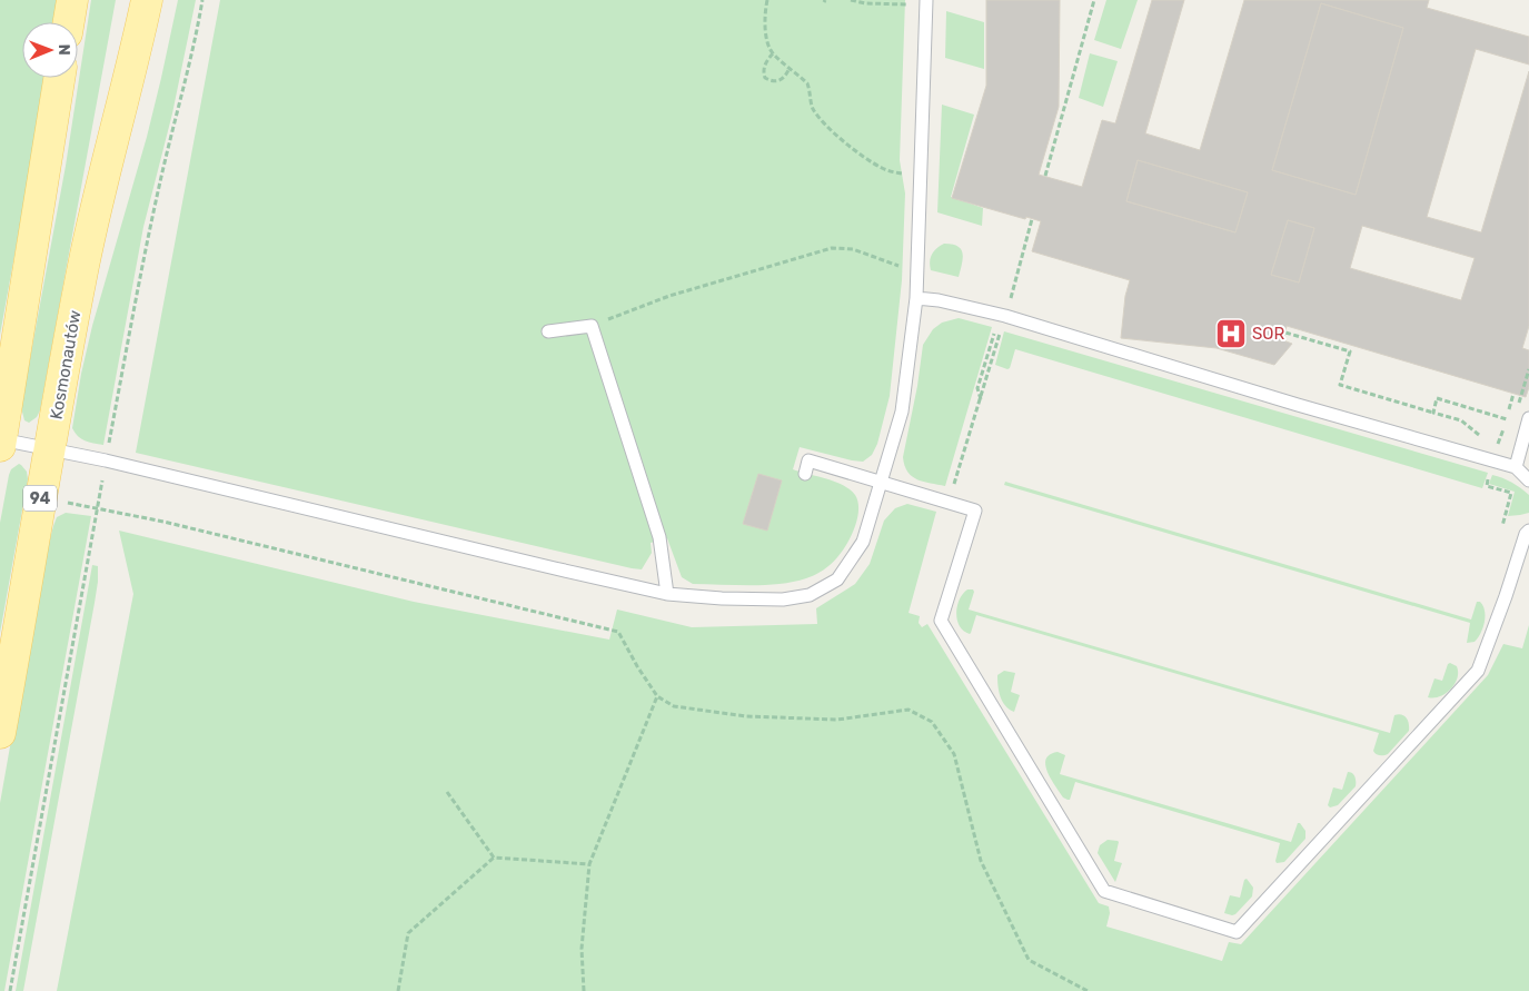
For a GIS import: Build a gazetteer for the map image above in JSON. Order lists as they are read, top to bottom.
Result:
{
  "streets": {
    "main road": ["Kosmonautów", "94"]
  },
  "places": {
    "hospital": ["SOR"]
  },
  "north": "right"
}
